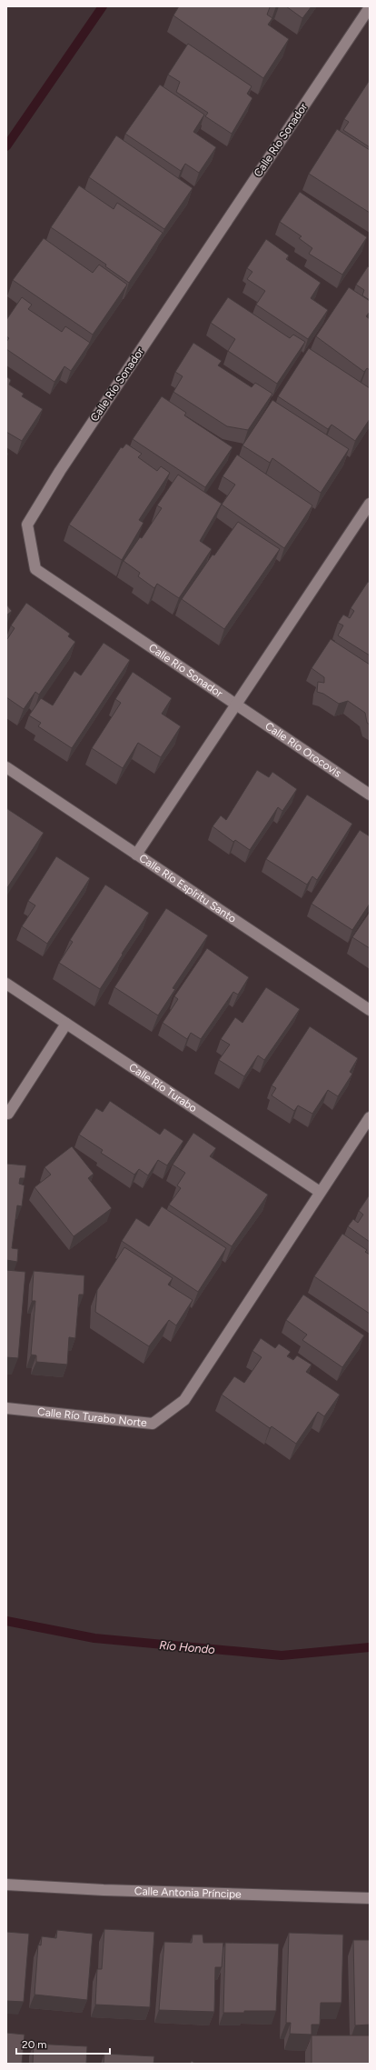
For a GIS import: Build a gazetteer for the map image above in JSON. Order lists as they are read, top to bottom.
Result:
{
  "streets": {
    "street": [
      "Calle Río Sonador",
      "Calle Río Orocovis",
      "Calle Río Espíritu Santo",
      "Calle Río Turabo",
      "Calle Río Turabo Norte",
      "Calle Antonia Príncipe"
    ]
  },
  "crossings": [
    ["Calle Río Sonador", "Calle Río Orocovis"],
    ["Calle Río Turabo", "Calle Río Turabo Norte"]
  ],
  "water": ["Río Hondo"],
  "scale_bar": "20 m"
}
